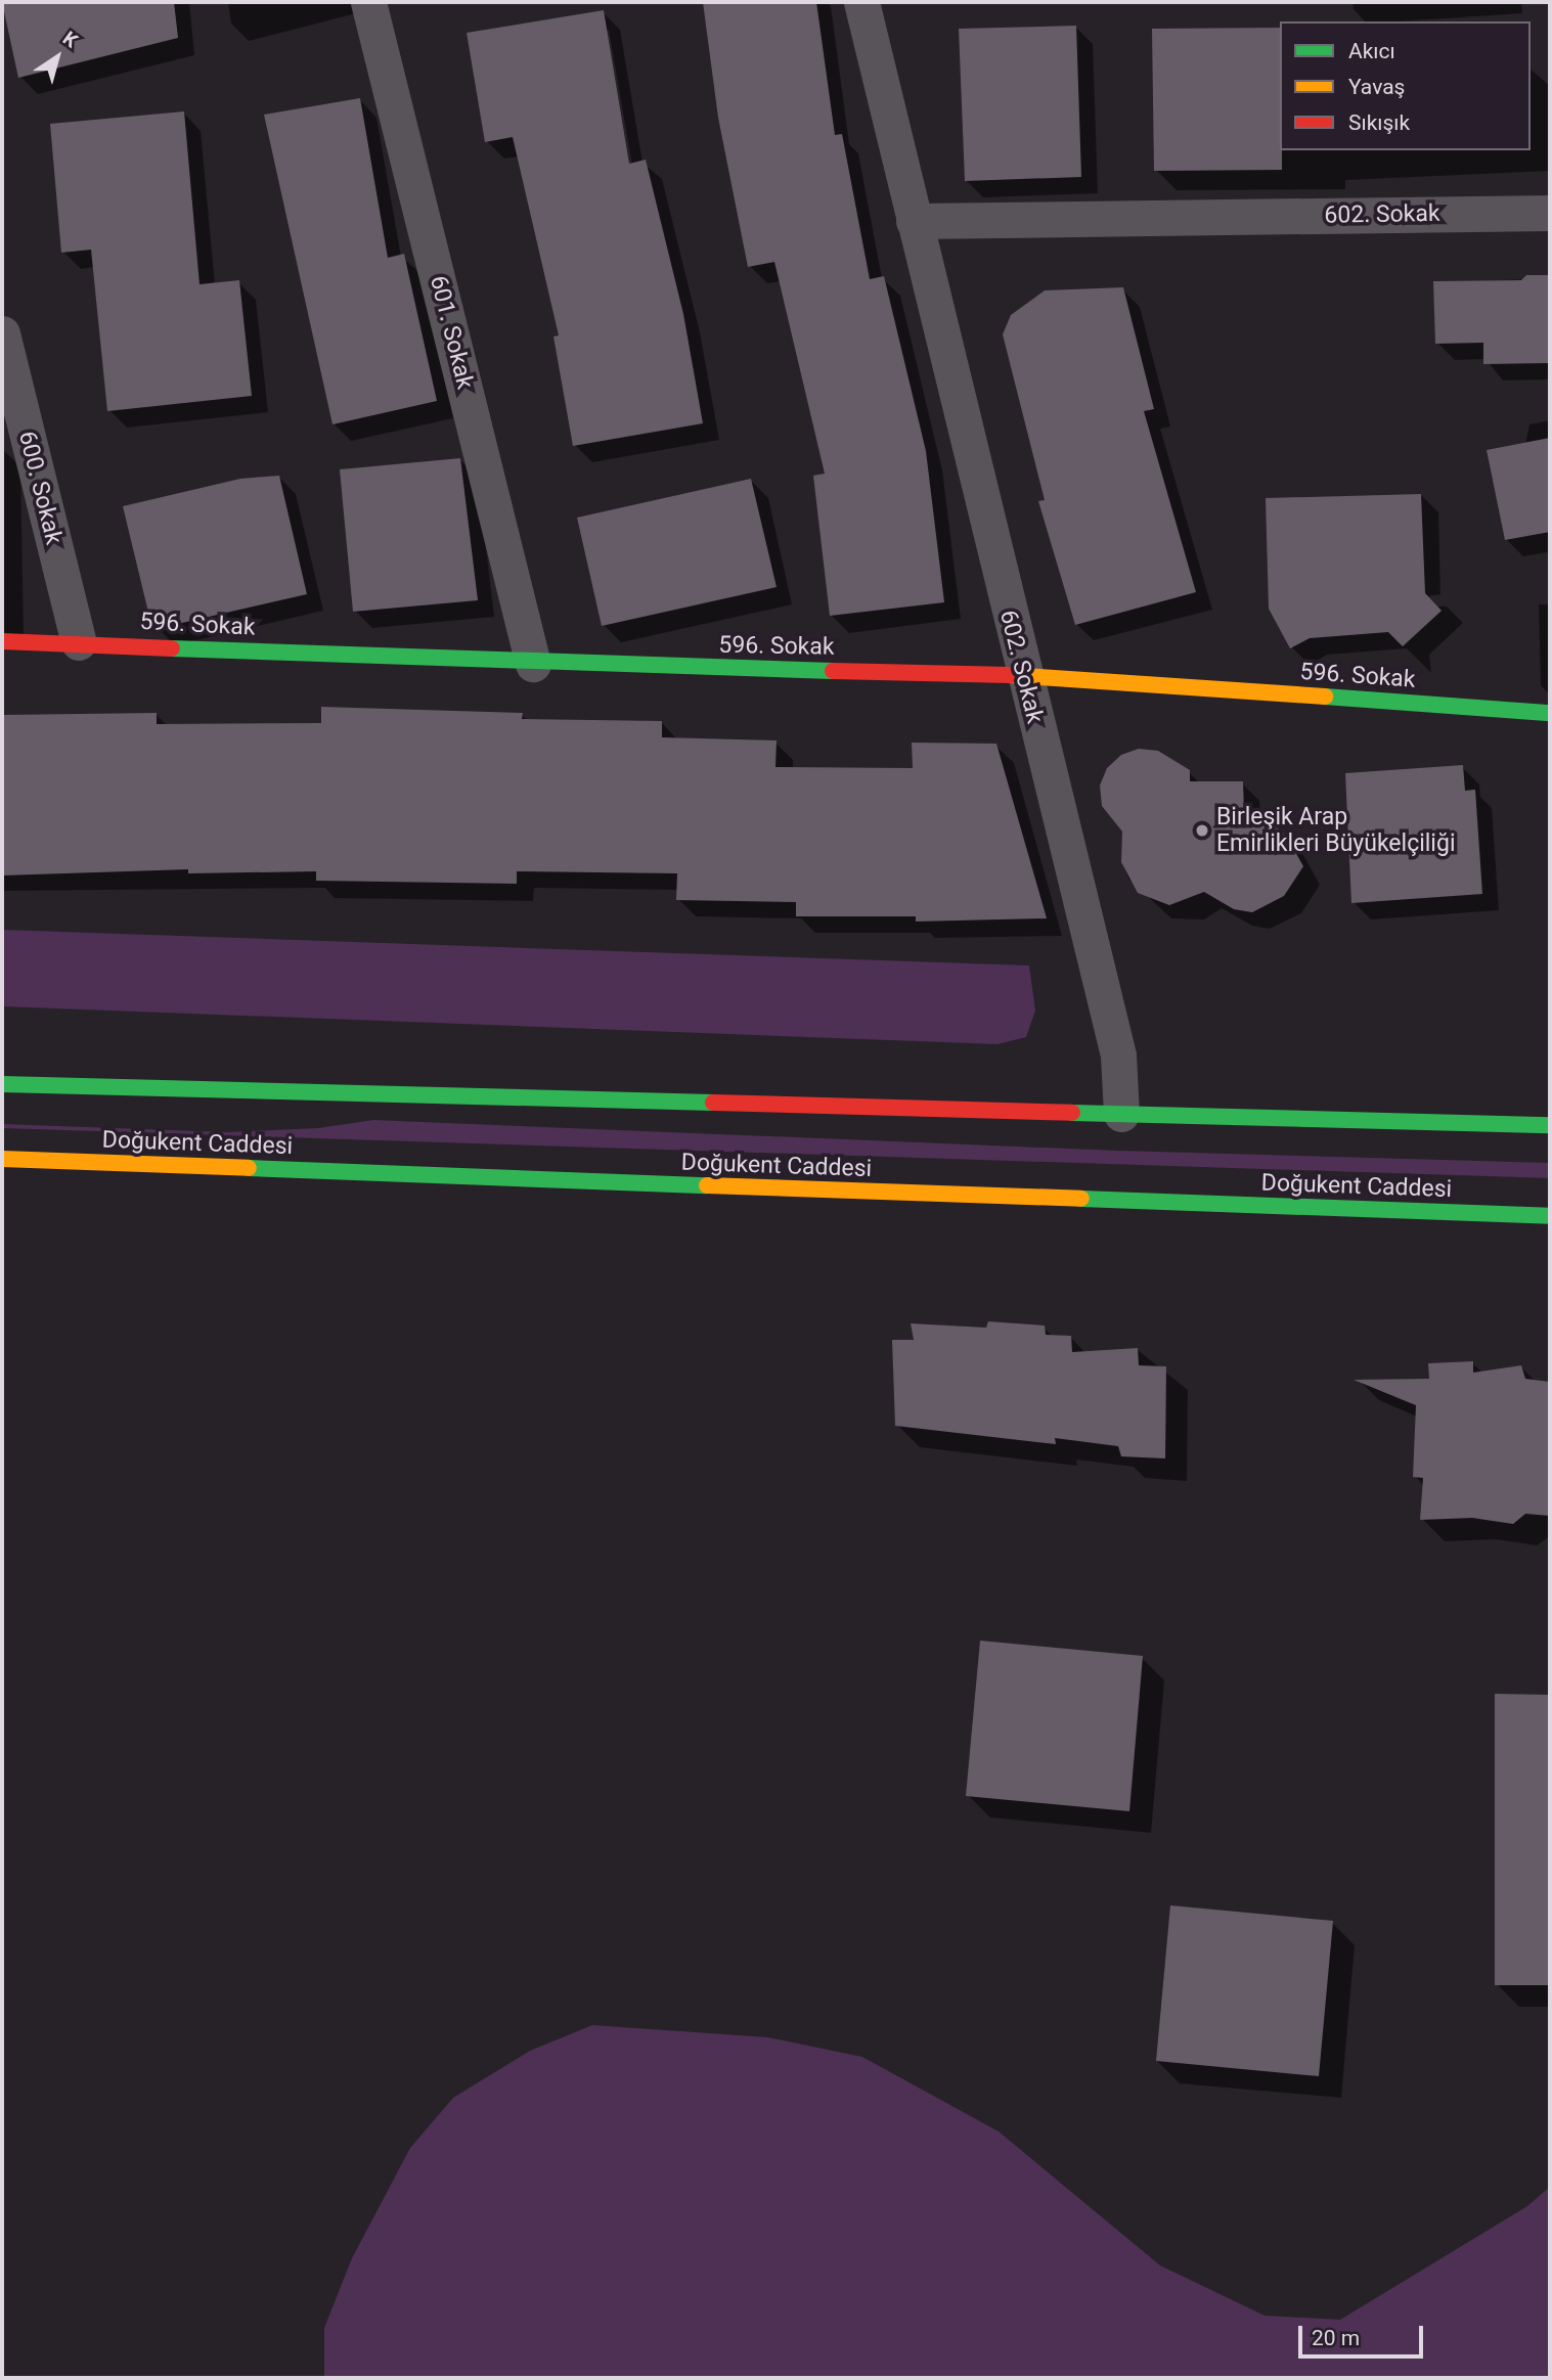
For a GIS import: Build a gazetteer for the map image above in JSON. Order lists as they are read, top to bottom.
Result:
{
  "streets": {
    "main road": ["596. Sokak", "Doğukent Caddesi"],
    "street": ["602. Sokak", "601. Sokak", "600. Sokak"]
  },
  "crossings": [
    ["602. Sokak", "596. Sokak"],
    ["601. Sokak", "596. Sokak"],
    ["600. Sokak", "596. Sokak"]
  ],
  "places": ["Birleşik Arap Emirlikleri Büyükelçiliği"],
  "legend": ["Akıcı", "Yavaş", "Sıkışık"],
  "scale_bar": "20 m",
  "north": "top right"
}
